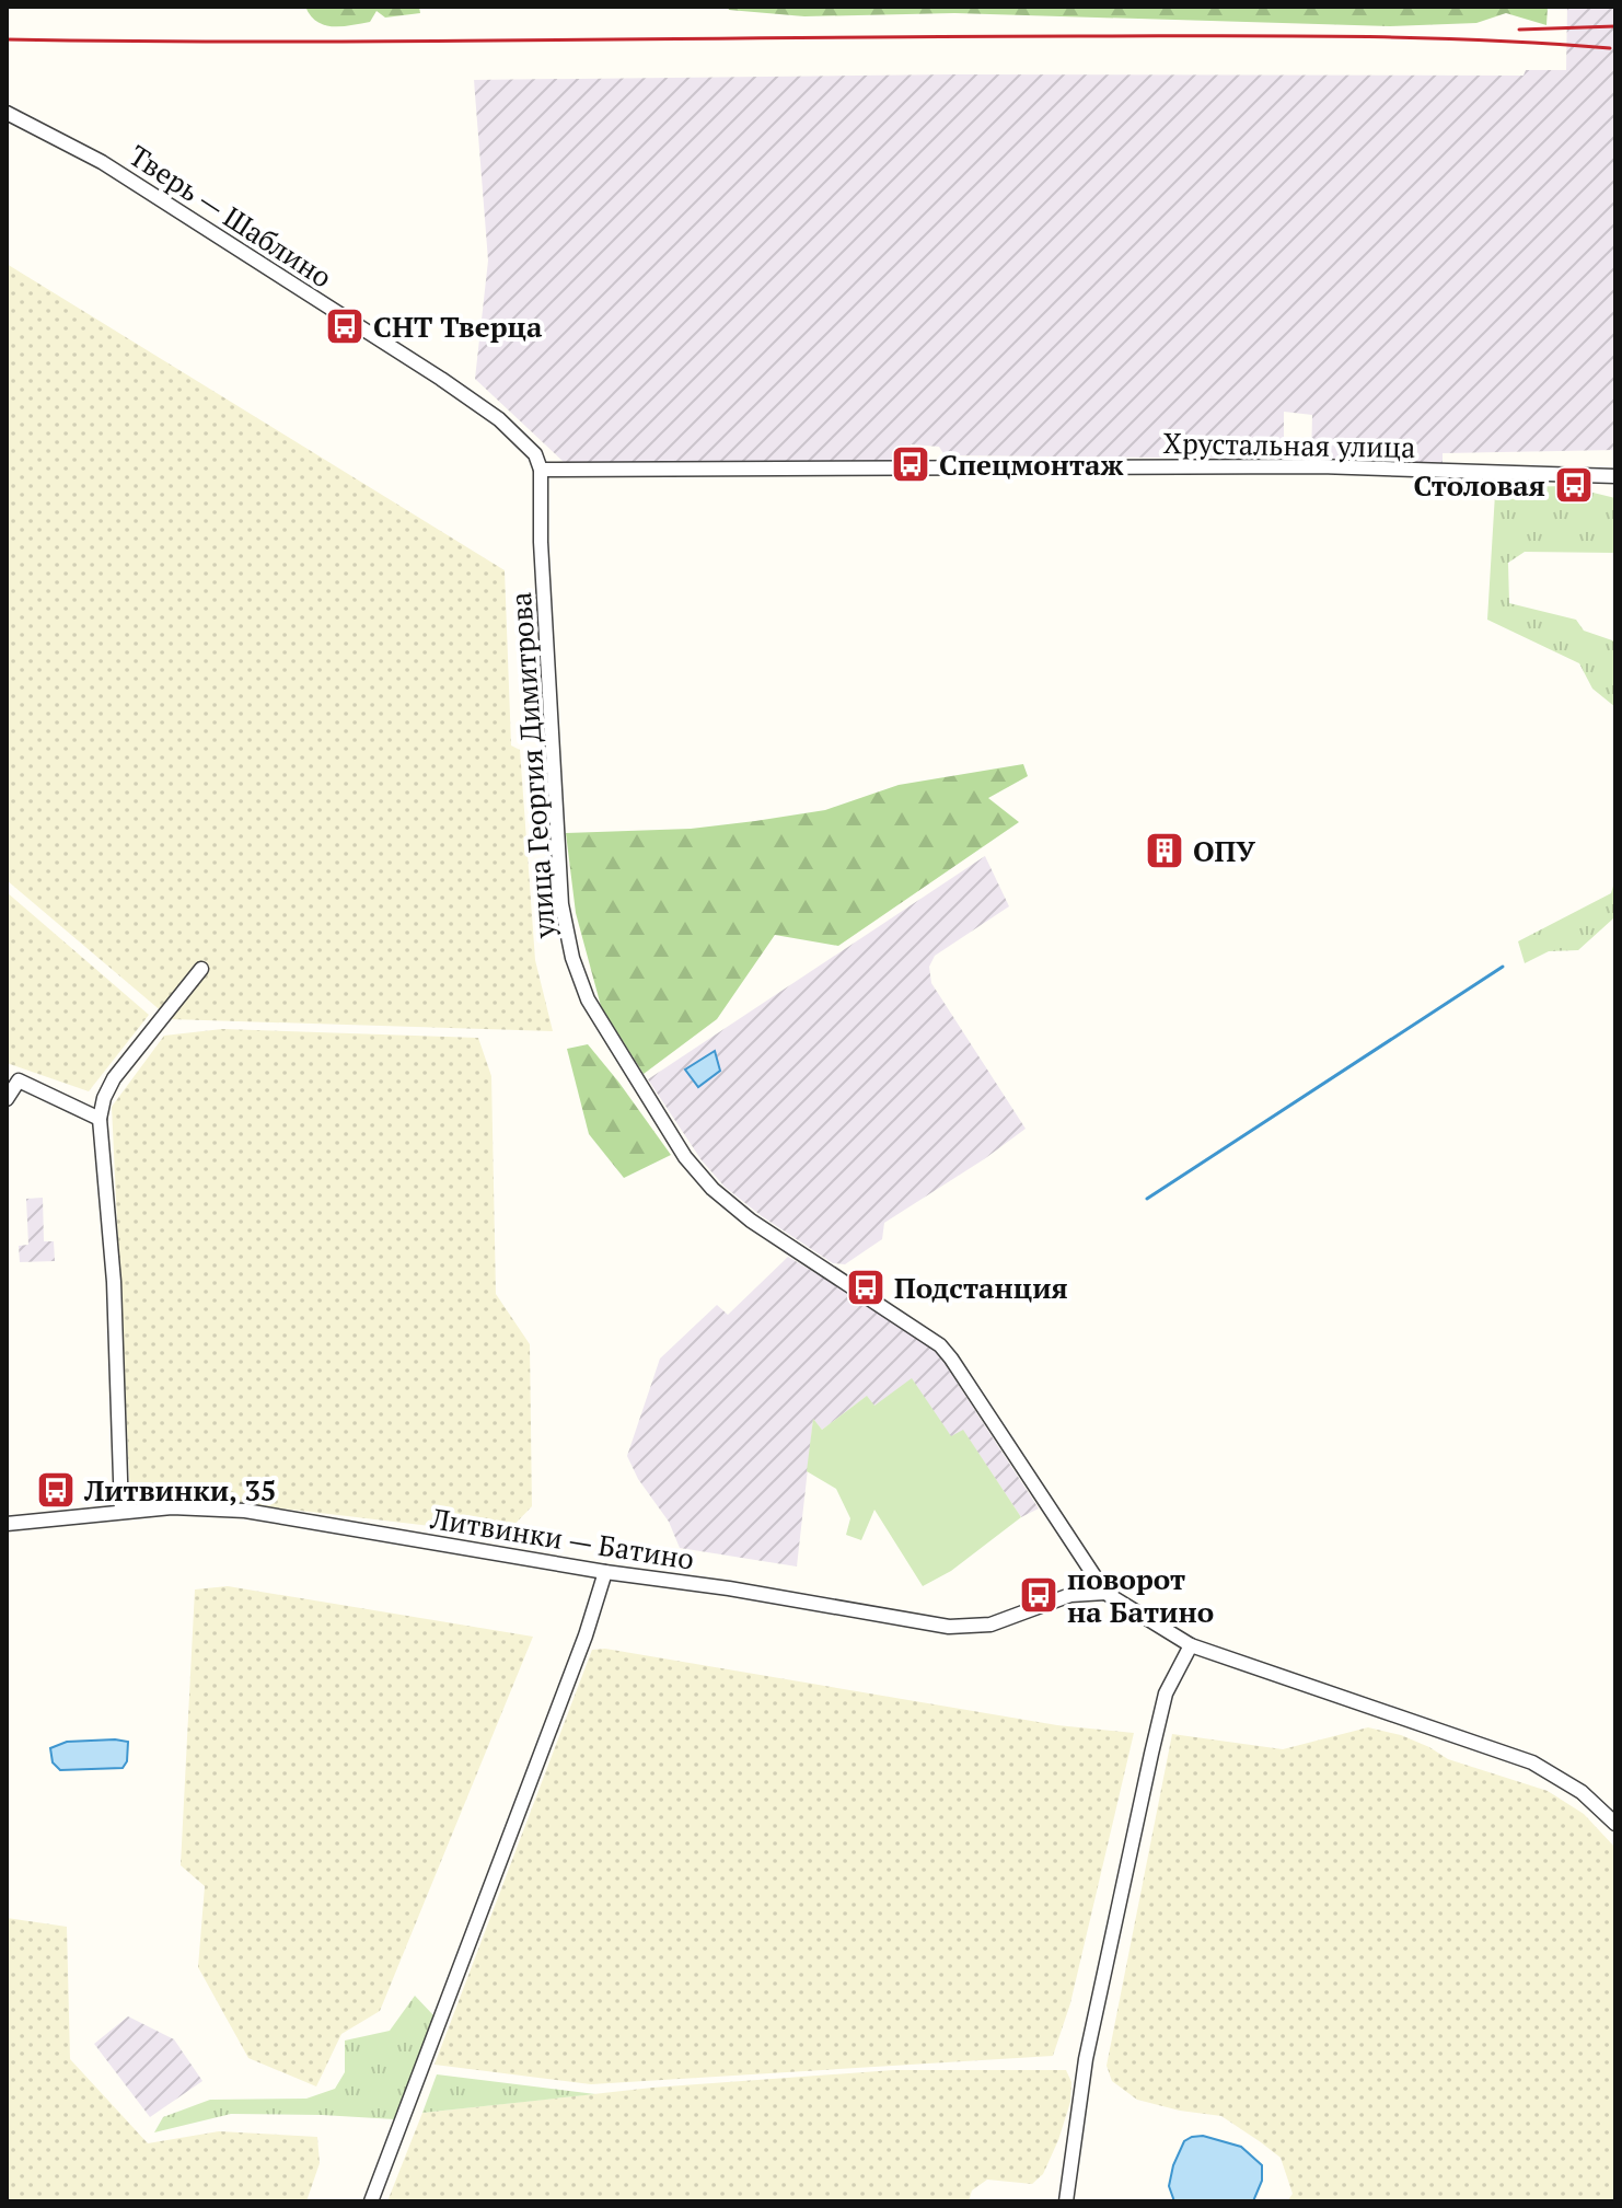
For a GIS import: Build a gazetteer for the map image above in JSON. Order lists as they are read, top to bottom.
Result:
{
  "streets": {
    "street": [
      "Тверь — Шаблино",
      "Хрустальная улица",
      "улица Георгия Димитрова",
      "Литвинки — Батино"
    ]
  },
  "crossings": [
    ["Тверь — Шаблино", "Хрустальная улица"],
    ["Тверь — Шаблино", "улица Георгия Димитрова"],
    ["Хрустальная улица", "улица Георгия Димитрова"],
    ["улица Георгия Димитрова", "Литвинки — Батино"]
  ],
  "places": {
    "bus stop": [
      "СНТ Тверца",
      "Спецмонтаж",
      "Столовая",
      "Подстанция",
      "Литвинки, 35",
      "поворот на Батино"
    ],
    "building": ["ОПУ"]
  }
}
